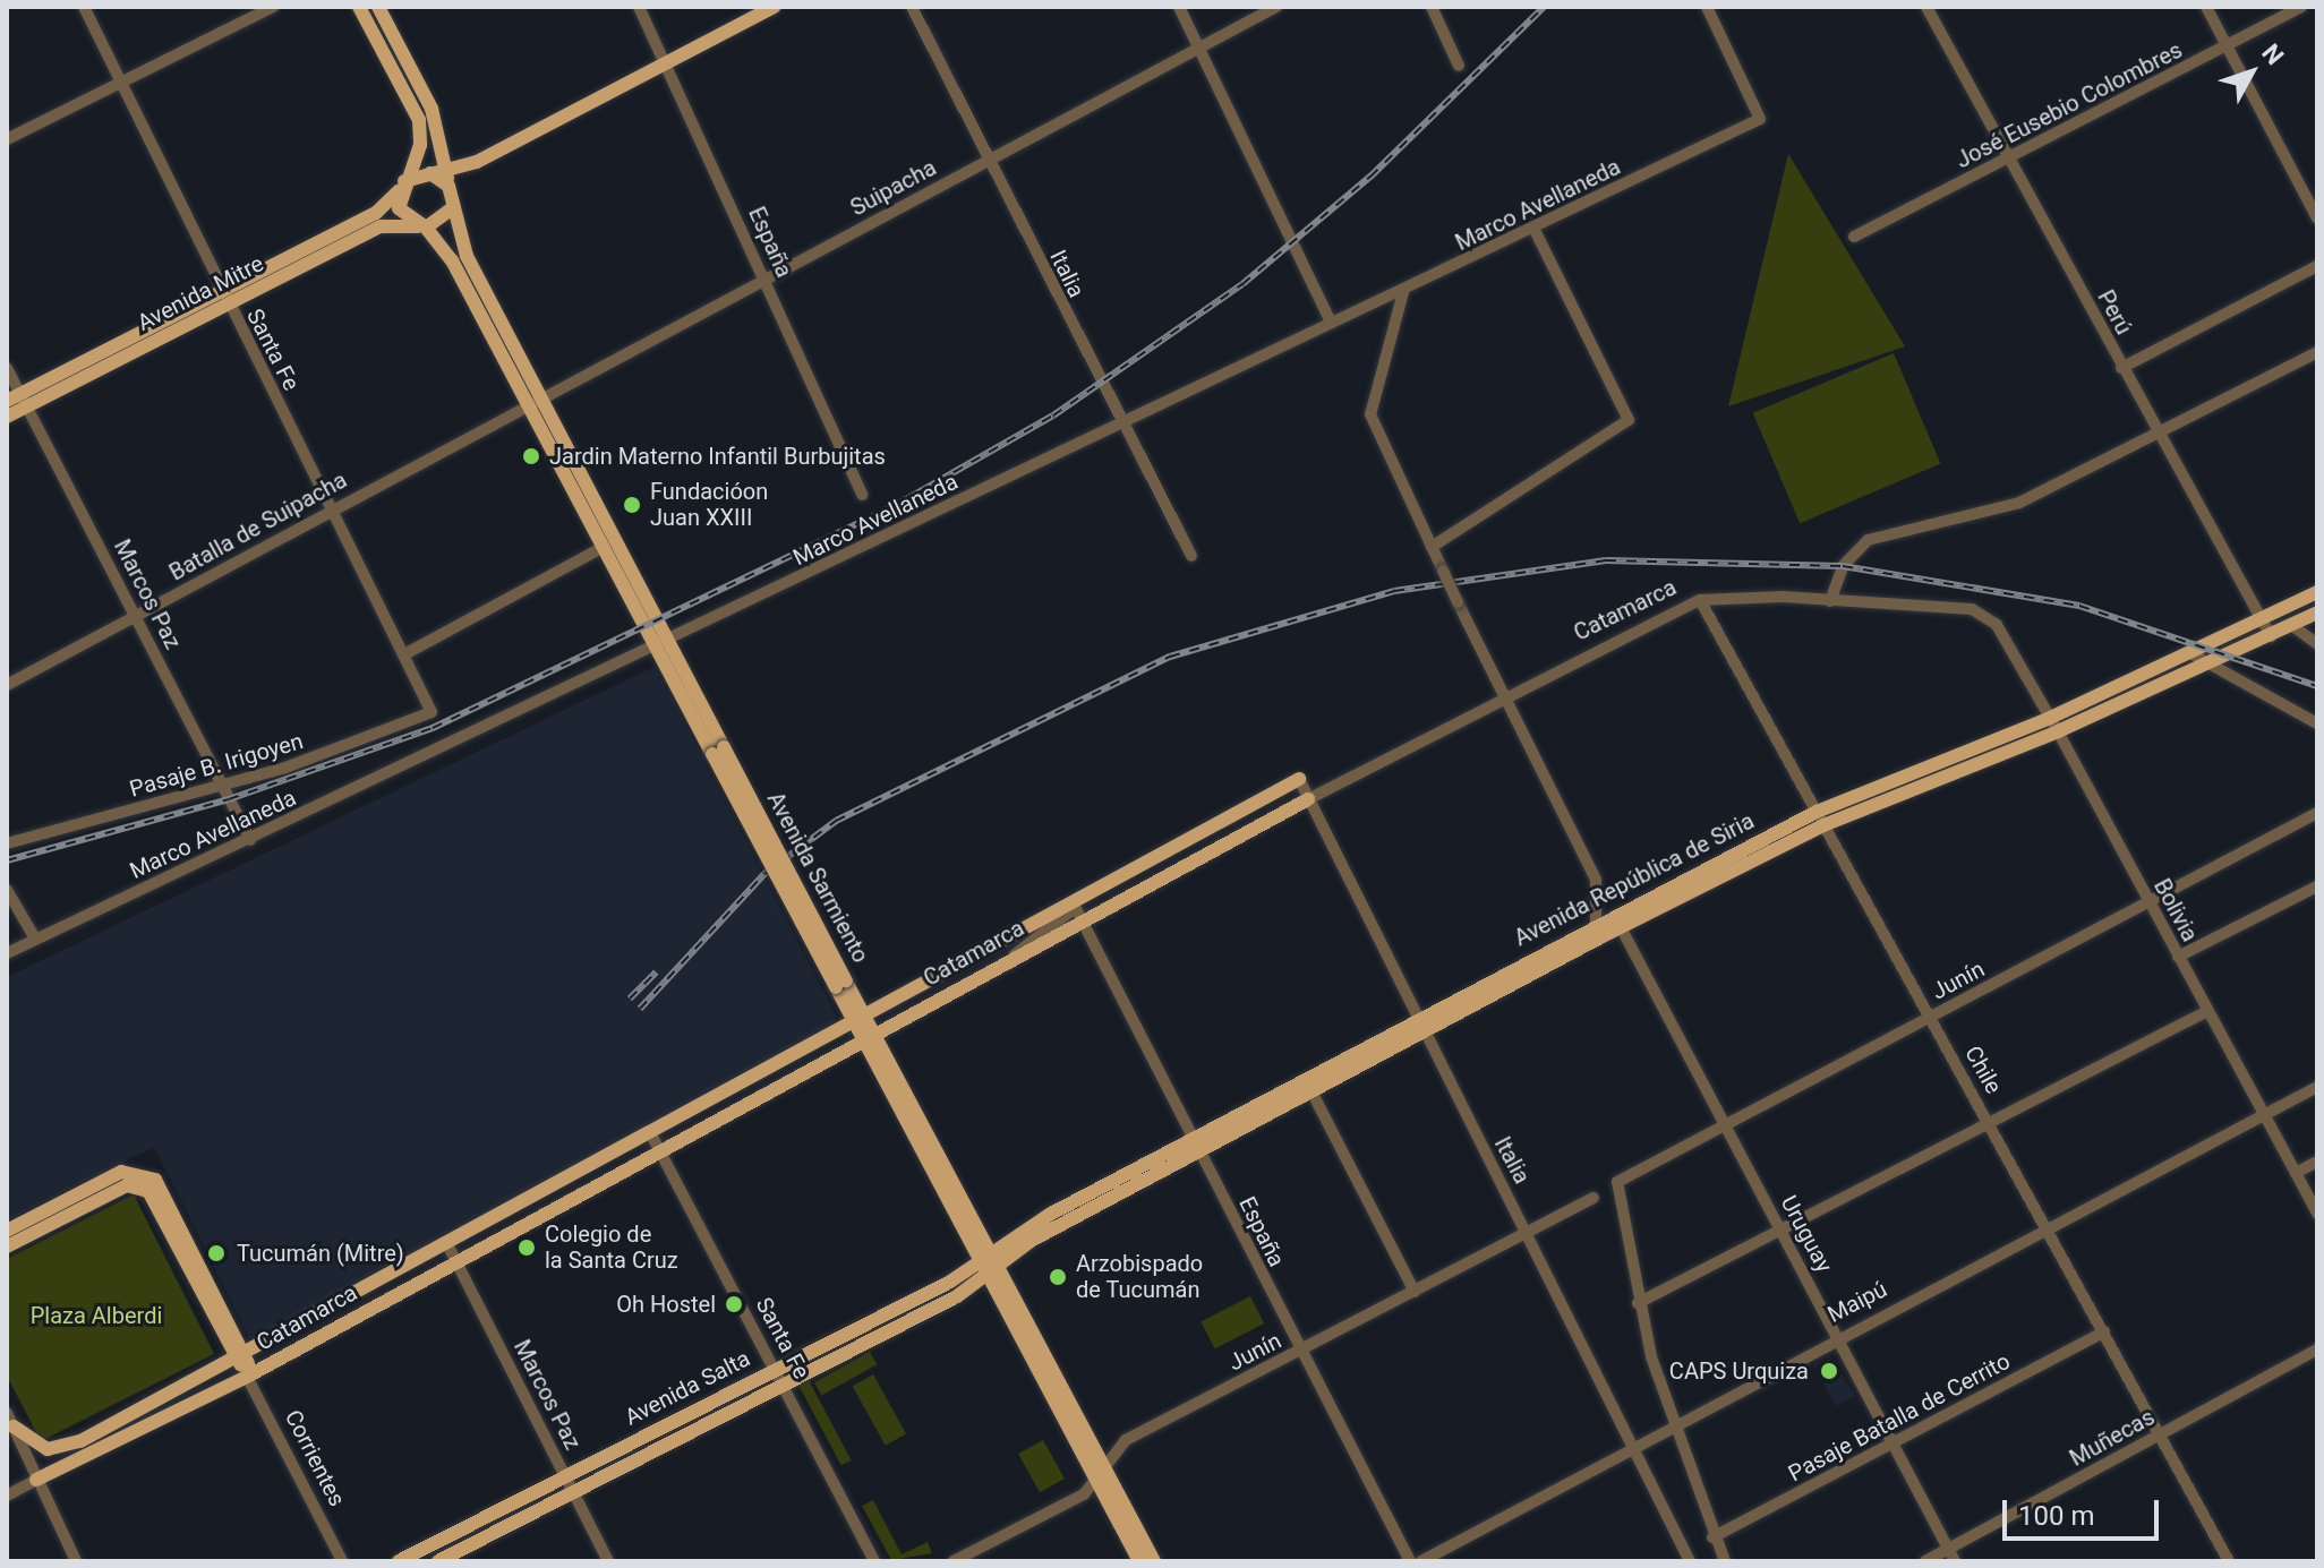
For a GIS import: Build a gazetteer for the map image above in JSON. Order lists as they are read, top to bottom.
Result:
{
  "streets": {
    "main road": [
      "Avenida Mitre",
      "Catamarca",
      "Avenida Sarmiento",
      "Avenida República de Siria",
      "Avenida Salta",
      "Corrientes"
    ],
    "street": [
      "José Eusebio Colombres",
      "Suipacha",
      "Marco Avellaneda",
      "España",
      "Italia",
      "Perú",
      "Santa Fe",
      "Batalla de Suipacha",
      "Marcos Paz",
      "Pasaje B. Irigoyen",
      "Bolivia",
      "Junín",
      "Chile",
      "Uruguay",
      "Maipú",
      "Pasaje Batalla de Cerrito",
      "Muñecas"
    ]
  },
  "crossings": [
    ["José Eusebio Colombres", "Perú"],
    ["Suipacha", "España"],
    ["Suipacha", "Italia"],
    ["Suipacha", "Batalla de Suipacha"],
    ["Suipacha", "Avenida Sarmiento"],
    ["Marco Avellaneda", "Italia"],
    ["Marco Avellaneda", "Marcos Paz"],
    ["Marco Avellaneda", "Avenida Sarmiento"],
    ["España", "Catamarca"],
    ["España", "Avenida República de Siria"],
    ["España", "Junín"],
    ["Italia", "Catamarca"],
    ["Italia", "Avenida República de Siria"],
    ["Italia", "Junín"],
    ["Italia", "Maipú"],
    ["Avenida Mitre", "Santa Fe"],
    ["Avenida Mitre", "Marcos Paz"],
    ["Avenida Mitre", "Avenida Sarmiento"],
    ["Perú", "Avenida República de Siria"],
    ["Santa Fe", "Batalla de Suipacha"],
    ["Santa Fe", "Catamarca"],
    ["Santa Fe", "Pasaje B. Irigoyen"],
    ["Santa Fe", "Avenida Salta"],
    ["Batalla de Suipacha", "Marcos Paz"],
    ["Batalla de Suipacha", "Avenida Sarmiento"],
    ["Marcos Paz", "Catamarca"],
    ["Marcos Paz", "Pasaje B. Irigoyen"],
    ["Marcos Paz", "Avenida Salta"],
    ["Catamarca", "Avenida Sarmiento"],
    ["Catamarca", "Bolivia"],
    ["Catamarca", "Chile"],
    ["Catamarca", "Uruguay"],
    ["Catamarca", "Corrientes"],
    ["Avenida Sarmiento", "Avenida República de Siria"],
    ["Avenida Sarmiento", "Junín"],
    ["Avenida Sarmiento", "Avenida Salta"],
    ["Avenida República de Siria", "Bolivia"],
    ["Avenida República de Siria", "Chile"],
    ["Avenida República de Siria", "Uruguay"],
    ["Avenida República de Siria", "Avenida Salta"],
    ["Bolivia", "Junín"],
    ["Bolivia", "Maipú"],
    ["Junín", "Chile"],
    ["Junín", "Uruguay"],
    ["Chile", "Maipú"],
    ["Chile", "Pasaje Batalla de Cerrito"],
    ["Chile", "Muñecas"],
    ["Uruguay", "Maipú"],
    ["Uruguay", "Pasaje Batalla de Cerrito"],
    ["Uruguay", "Muñecas"]
  ],
  "parks": ["Plaza Alberdi"],
  "places": [
    "Jardin Materno Infantil Burbujitas",
    "Fundacióon Juan XXIII",
    "Colegio de la Santa Cruz",
    "Tucumán (Mitre)",
    "Arzobispado de Tucumán",
    "Oh Hostel",
    "CAPS Urquiza"
  ],
  "scale_bar": "100 m",
  "north": "top right"
}
